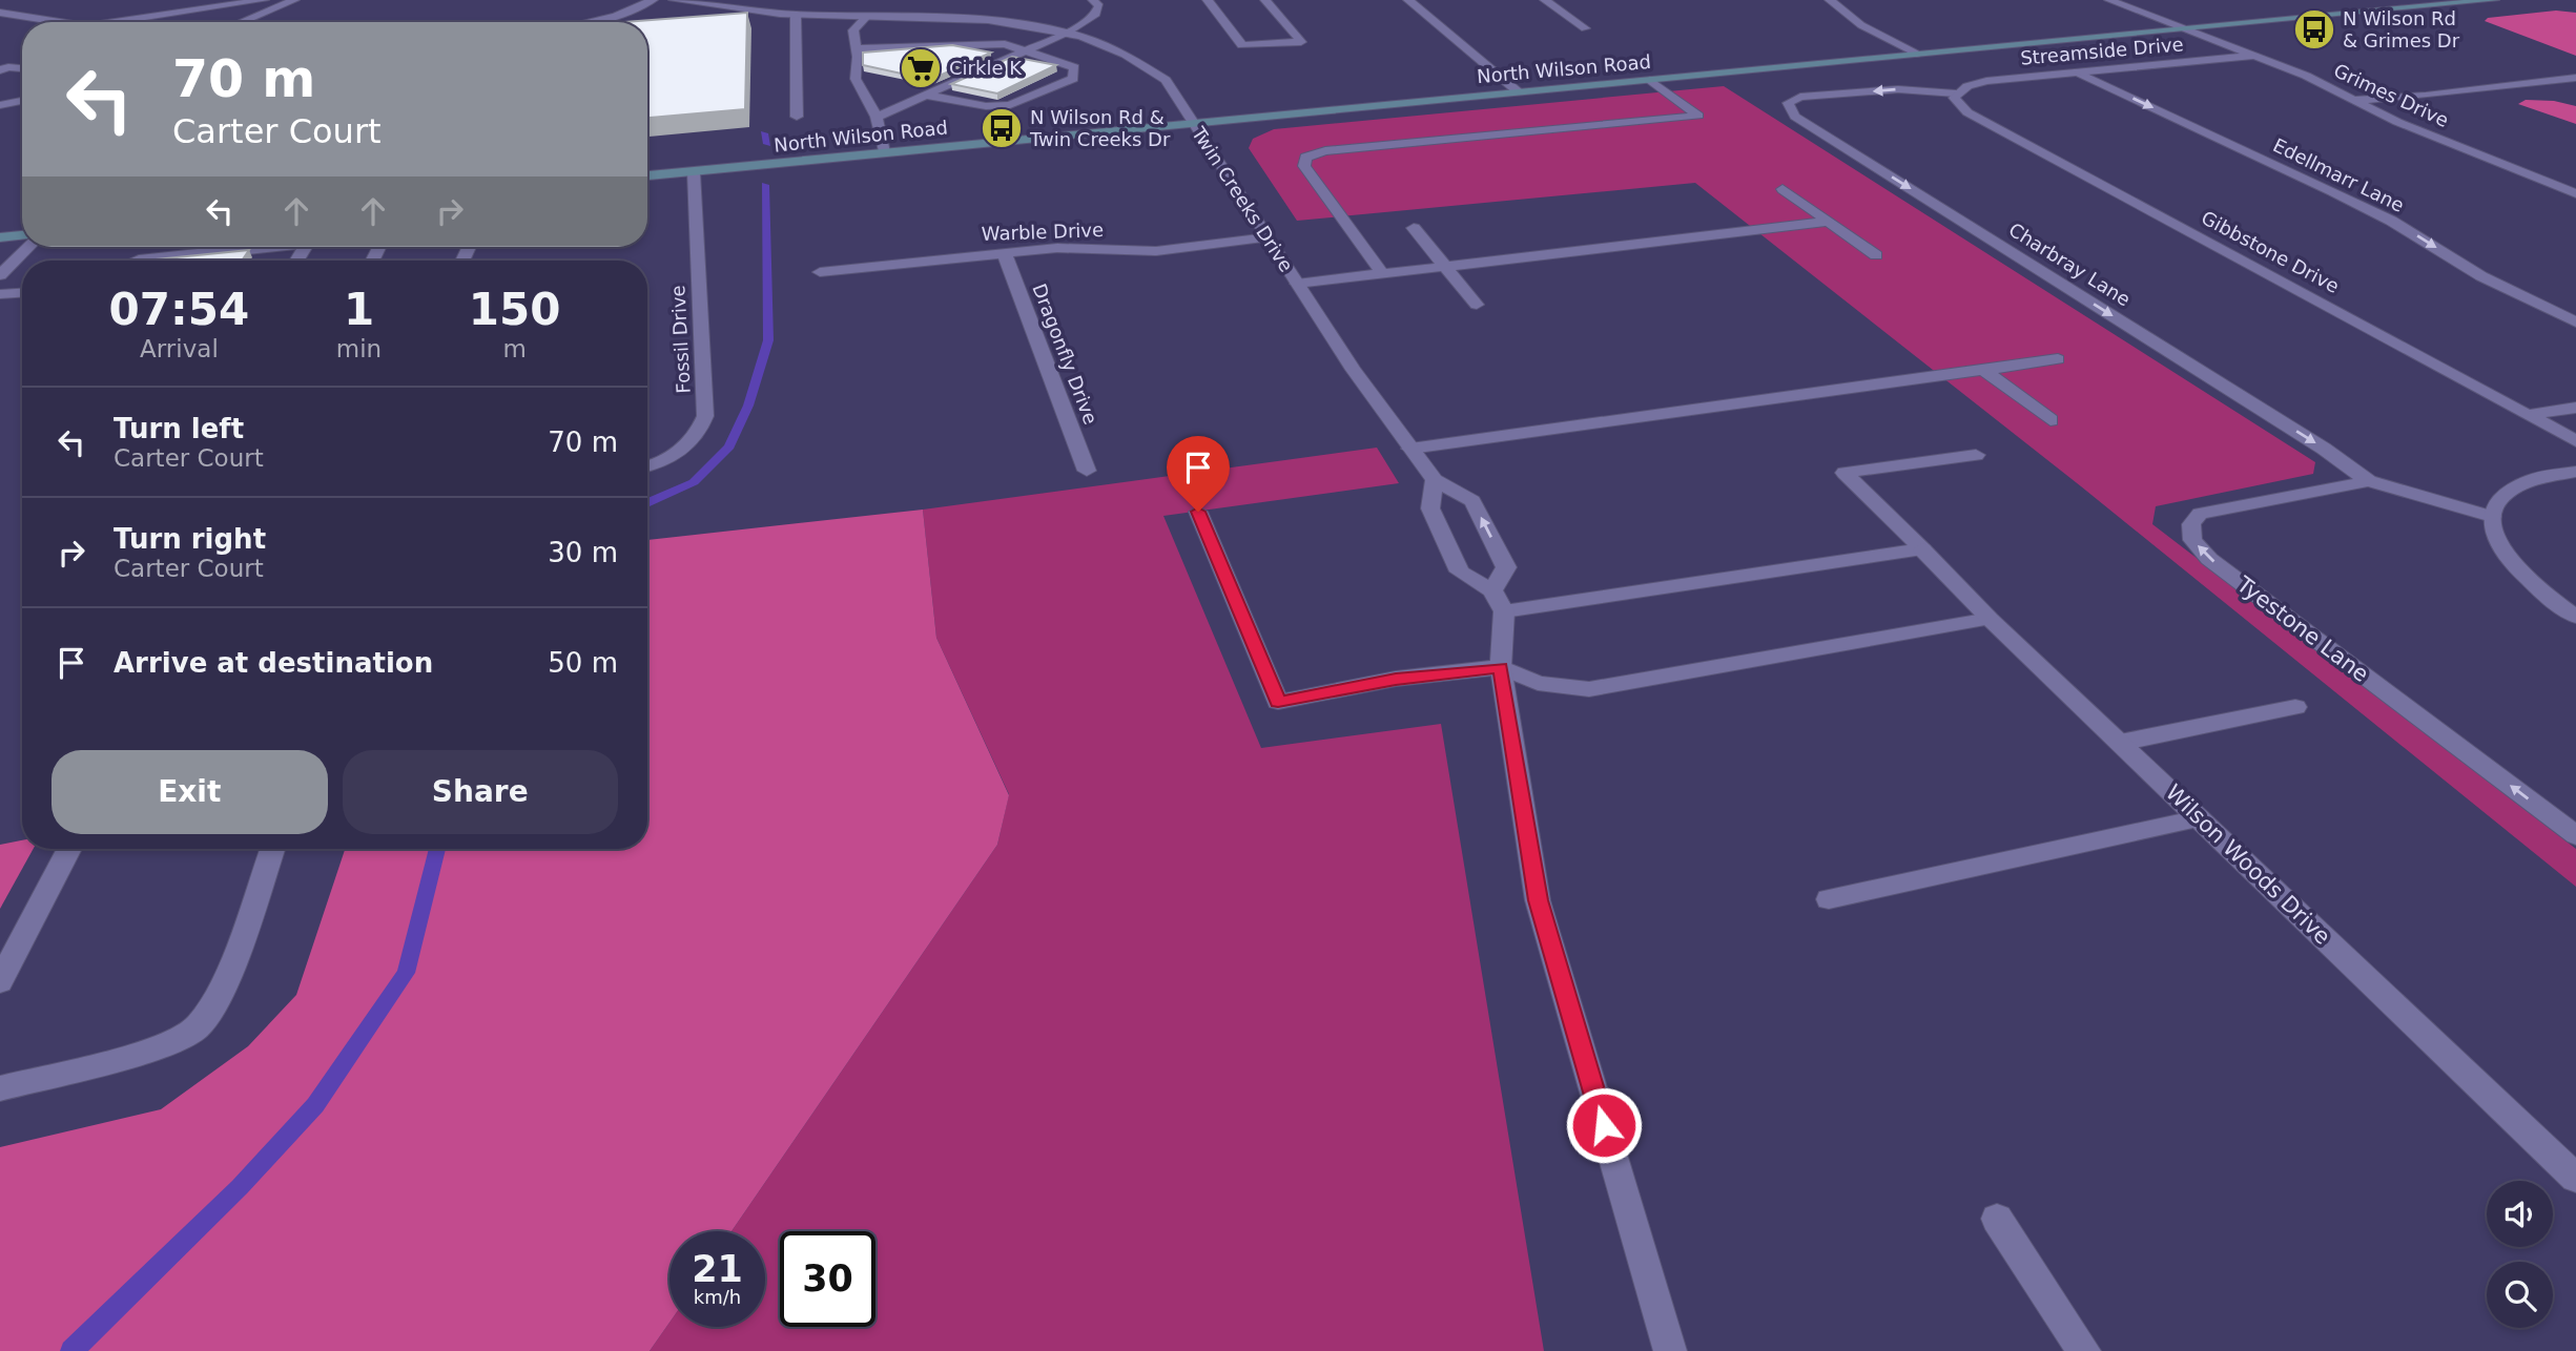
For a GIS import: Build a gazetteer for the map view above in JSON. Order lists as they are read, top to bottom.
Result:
{
  "streets": {
    "main road": ["North Wilson Road"],
    "street": [
      "Streamside Drive",
      "Grimes Drive",
      "Edellmarr Lane",
      "Twin Creeks Drive",
      "Warble Drive",
      "Gibbstone Drive",
      "Charbray Lane",
      "Fossil Drive",
      "Dragonfly Drive",
      "Tyestone Lane",
      "Wilson Woods Drive"
    ]
  },
  "crossings": [
    ["Streamside Drive", "Grimes Drive"],
    ["Streamside Drive", "Edellmarr Lane"],
    ["Streamside Drive", "Gibbstone Drive"],
    ["Streamside Drive", "Charbray Lane"],
    ["North Wilson Road", "Grimes Drive"],
    ["North Wilson Road", "Twin Creeks Drive"],
    ["North Wilson Road", "Fossil Drive"],
    ["Twin Creeks Drive", "Warble Drive"],
    ["Warble Drive", "Dragonfly Drive"],
    ["Gibbstone Drive", "Charbray Lane"],
    ["Charbray Lane", "Tyestone Lane"]
  ],
  "one_way": ["Edellmarr Lane"],
  "places": {
    "bus stop": ["N Wilson Rd & Grimes Dr", "N Wilson Rd & Twin Creeks Dr"],
    "supermarket": ["Cirkle K"]
  },
  "page": {
    "turn": ["70 m", "Carter Court"],
    "eta": [
      "07:54",
      "Arrival",
      "1",
      "min",
      "150",
      "m"
    ],
    "list": [
      {
        "name": "Turn left",
        "note": "Carter Court",
        "value": "70 m"
      },
      {
        "name": "Turn right",
        "note": "Carter Court",
        "value": "30 m"
      },
      {
        "name": "Arrive at destination",
        "value": "50 m"
      }
    ],
    "buttons": ["Exit", "Share"],
    "speed": "21 km/h",
    "limit": "30"
  }
}
